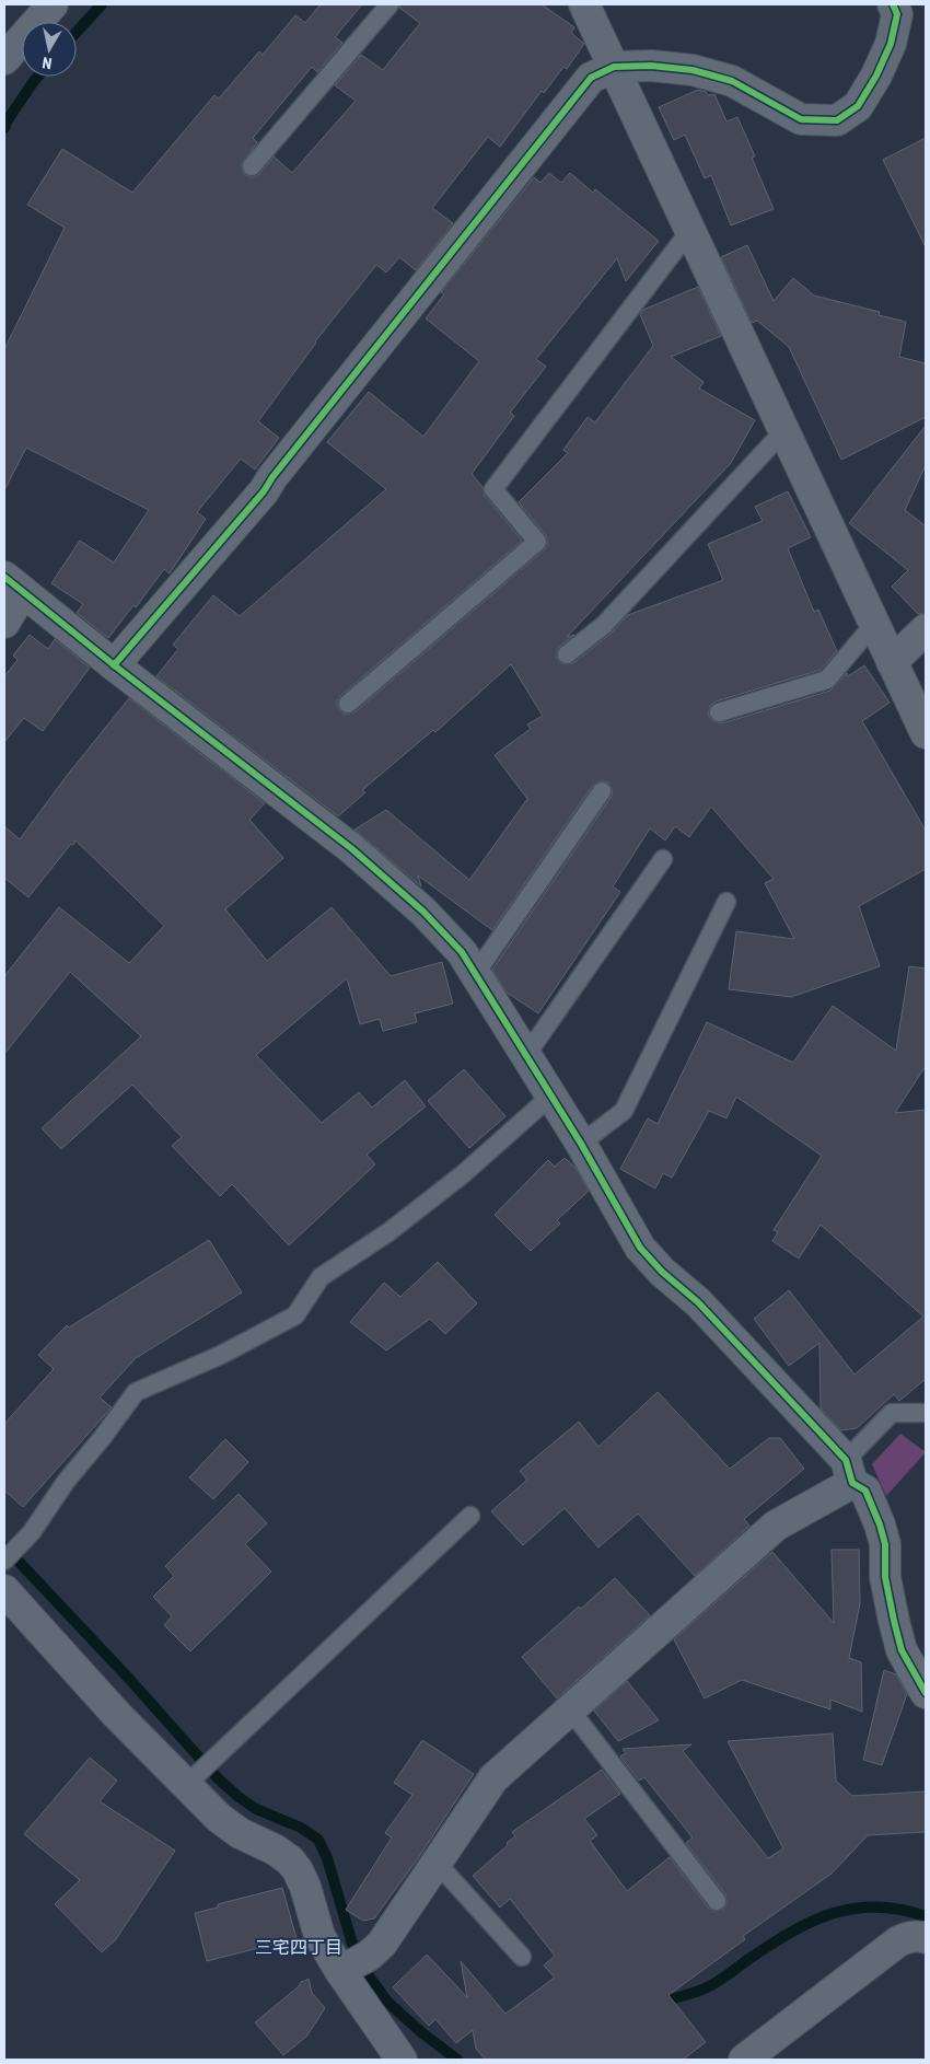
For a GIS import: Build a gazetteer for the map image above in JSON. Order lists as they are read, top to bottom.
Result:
{
  "districts": ["三宅四丁目"],
  "north": "bottom"
}
